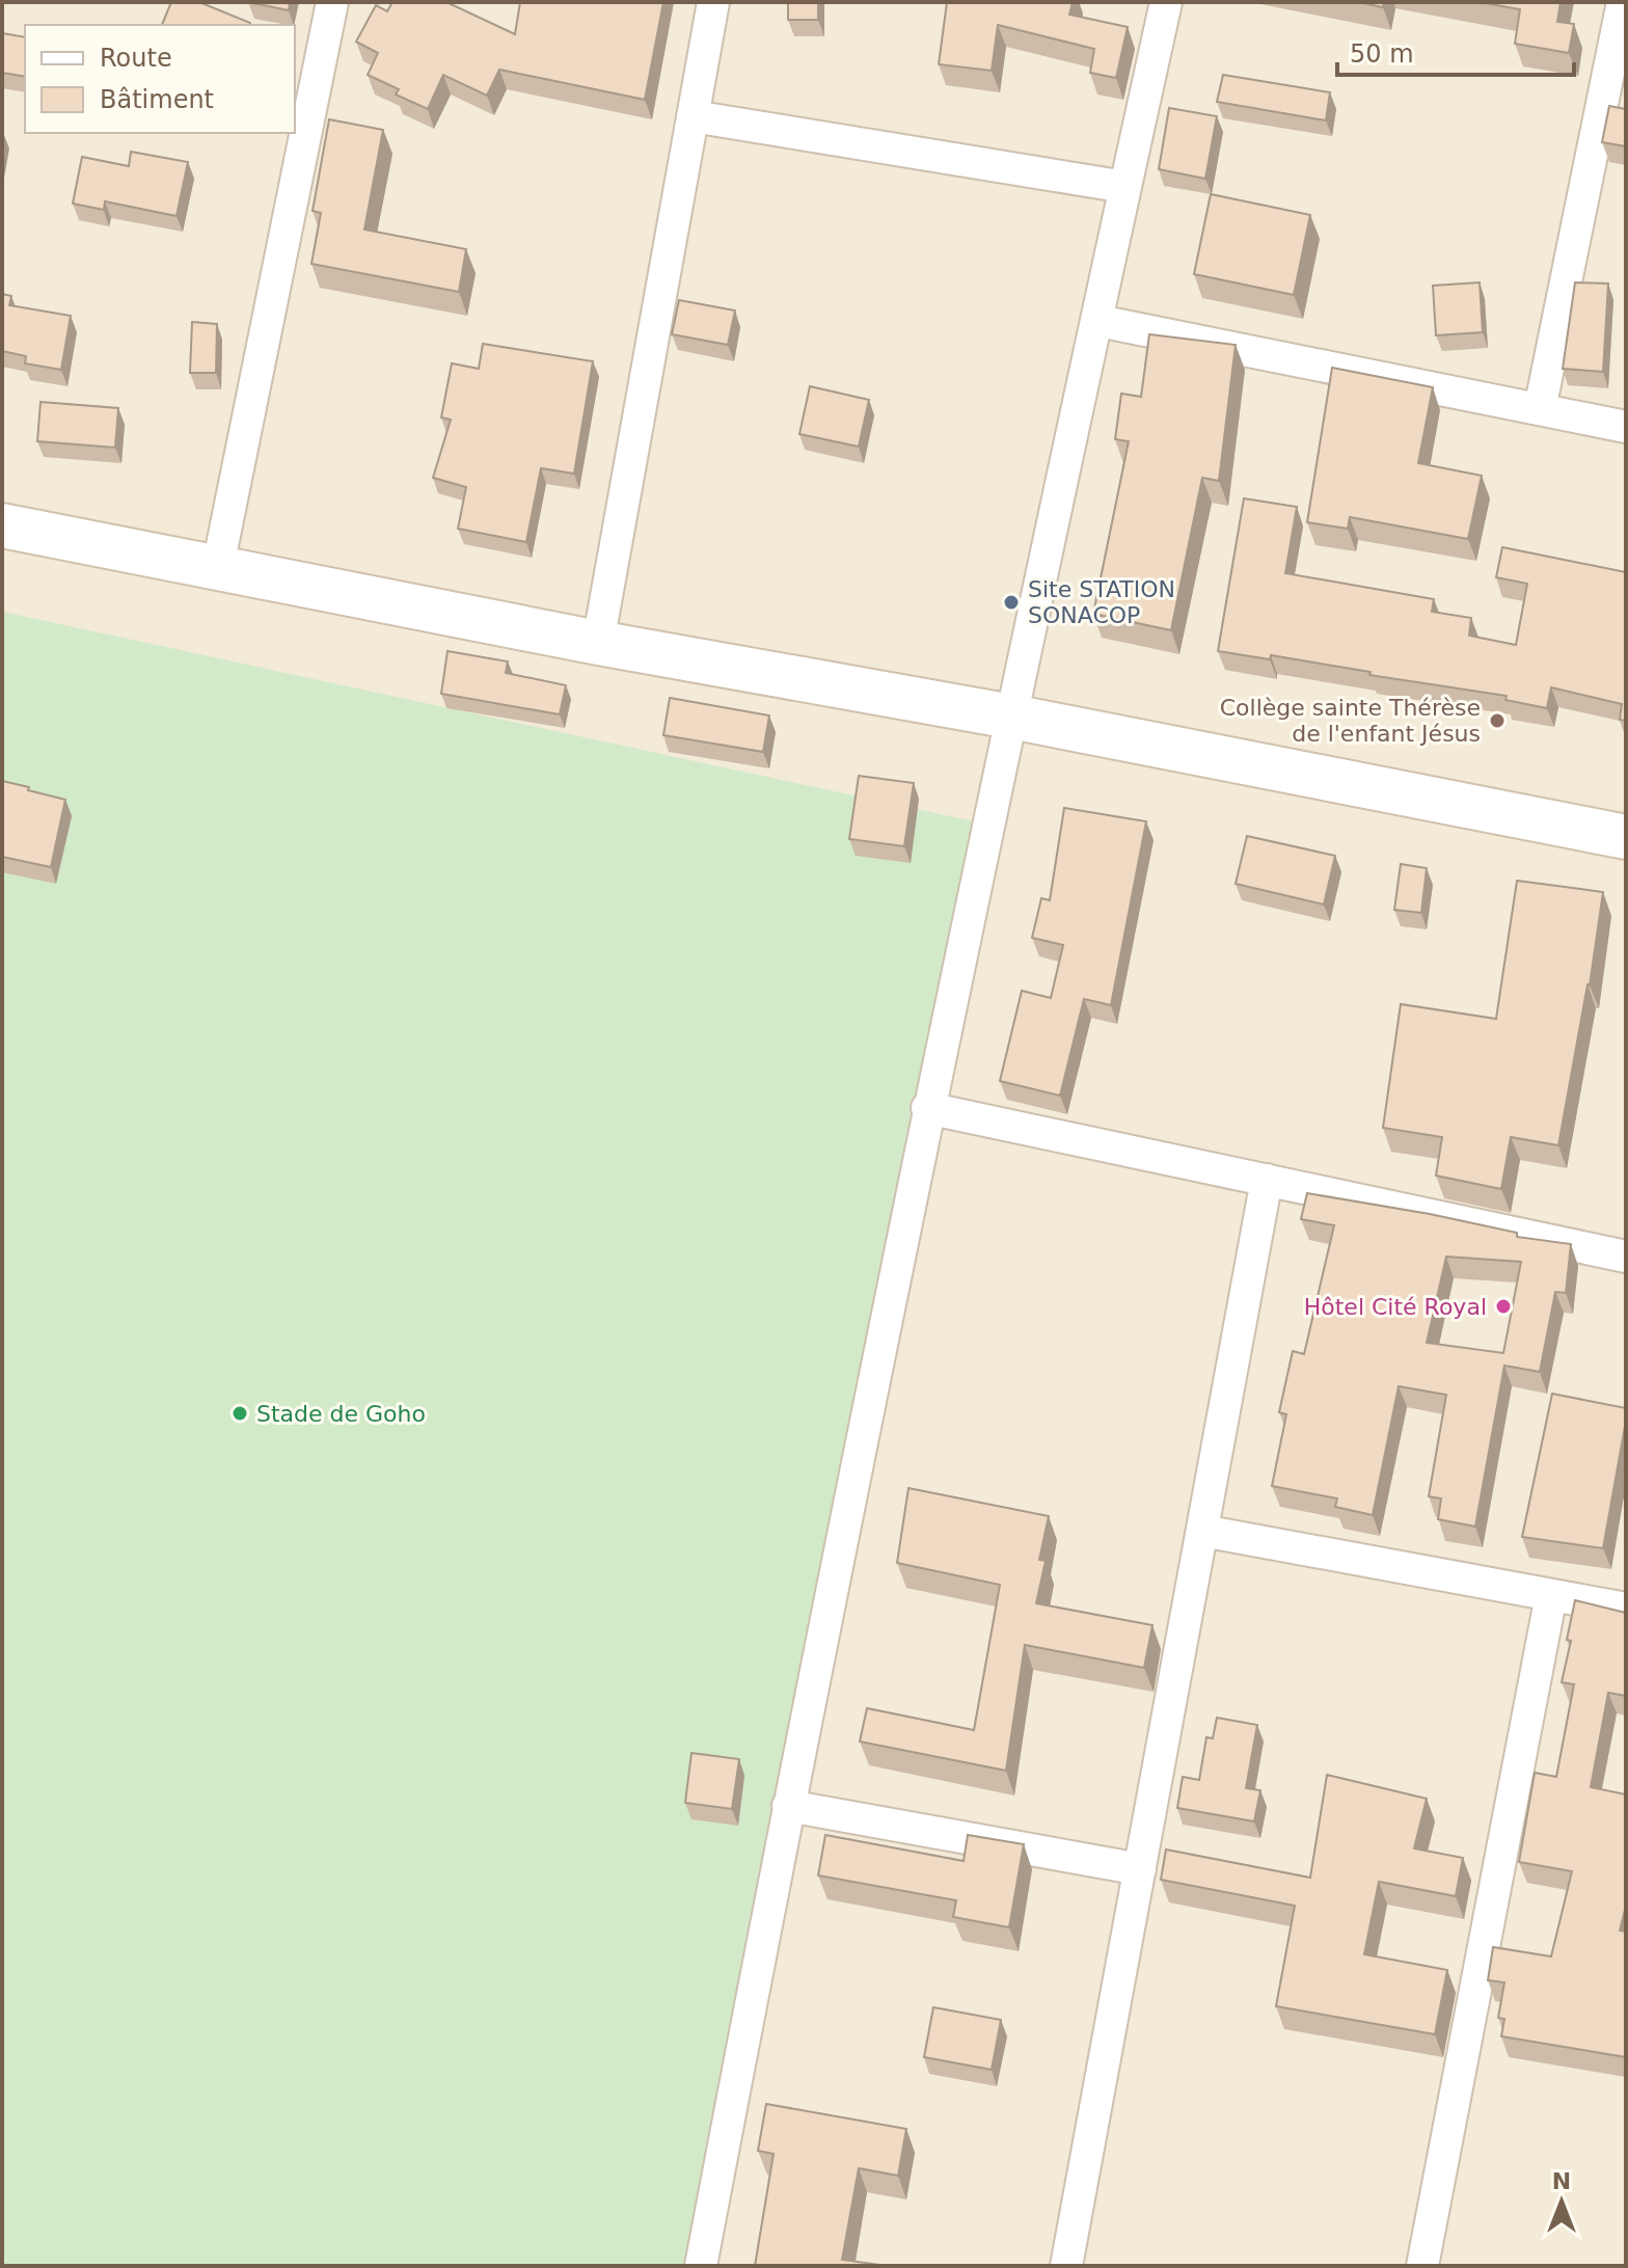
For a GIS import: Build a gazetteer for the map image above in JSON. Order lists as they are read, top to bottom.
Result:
{
  "places": [
    "Site STATION SONACOP",
    "Collège sainte Thérèse de l'enfant Jésus",
    "Hôtel Cité Royal",
    "Stade de Goho"
  ],
  "legend": ["Route", "Bâtiment"],
  "scale_bar": "50 m",
  "north": "top"
}
